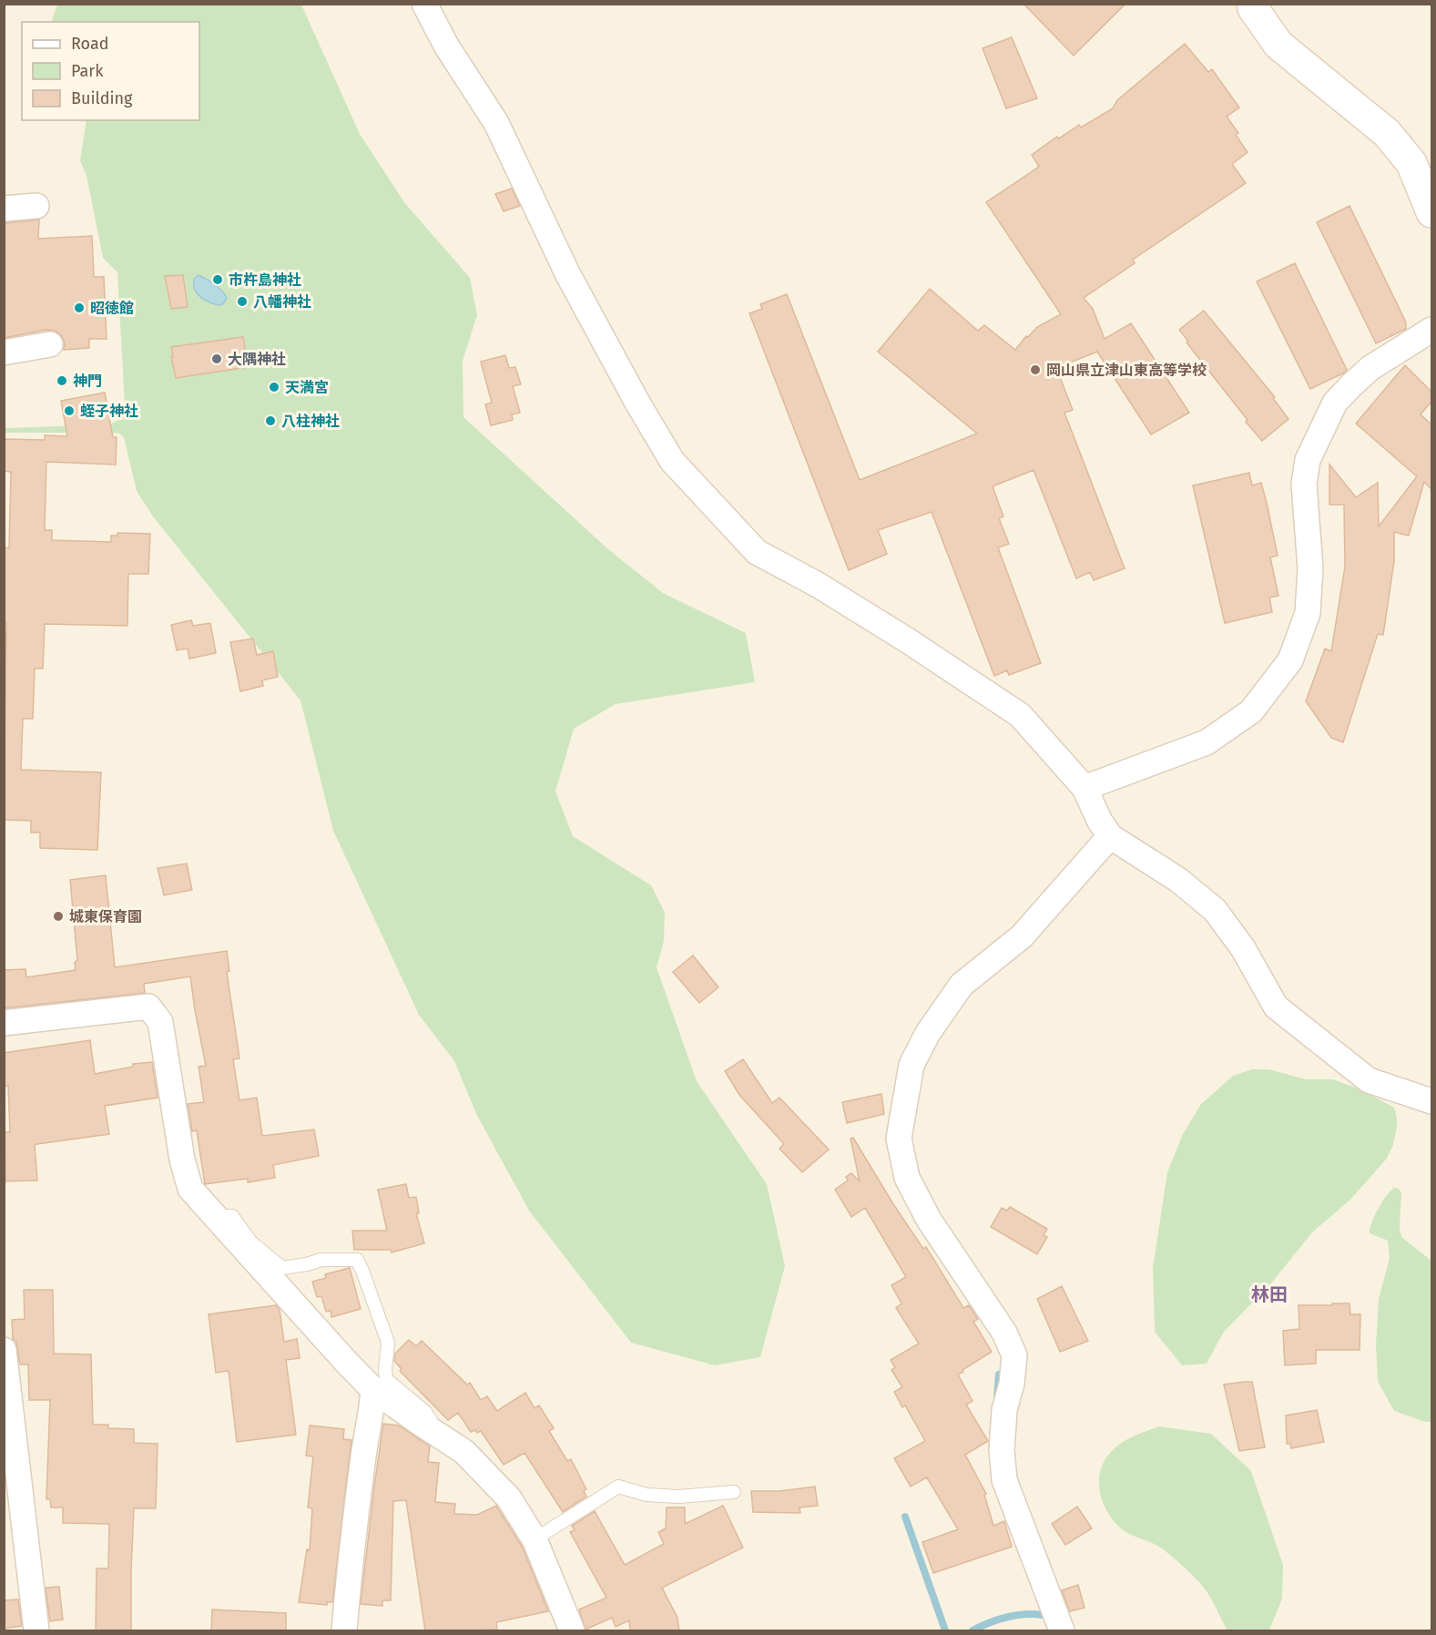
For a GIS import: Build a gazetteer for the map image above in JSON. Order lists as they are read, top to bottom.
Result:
{
  "districts": ["林田"],
  "places": [
    "市杵島神社",
    "八幡神社",
    "昭徳館",
    "大隅神社",
    "岡山県立津山東高等学校",
    "神門",
    "天満宮",
    "蛭子神社",
    "八柱神社",
    "城東保育園"
  ],
  "legend": ["Road", "Park", "Building"]
}
